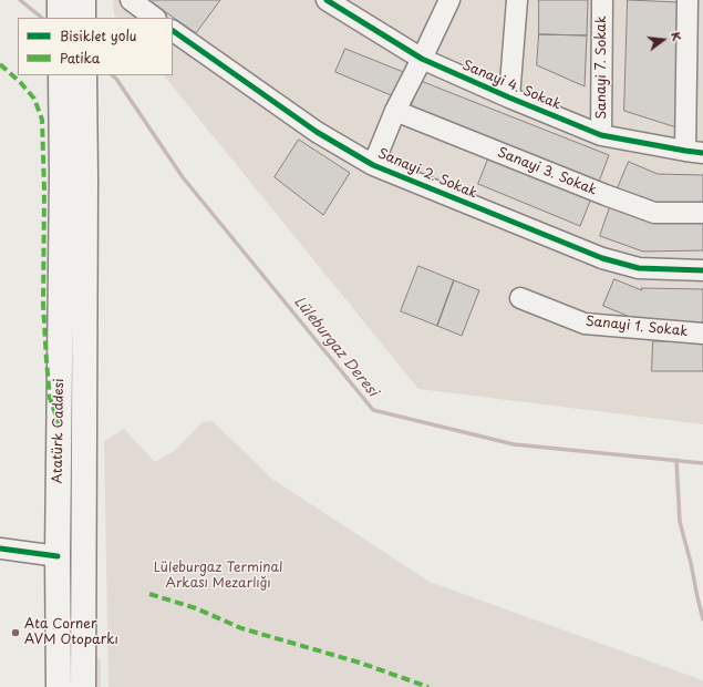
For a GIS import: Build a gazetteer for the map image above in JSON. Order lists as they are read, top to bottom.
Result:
{
  "streets": {
    "highway": ["Atatürk Caddesi"],
    "street": [
      "Sanayi 7. Sokak",
      "Sanayi 4. Sokak",
      "Sanayi 3. Sokak",
      "Sanayi 2. Sokak",
      "Sanayi 1. Sokak"
    ]
  },
  "crossings": [
    ["Sanayi 7. Sokak", "Sanayi 4. Sokak"]
  ],
  "water": ["Lüleburgaz Deresi"],
  "parks": ["Lüleburgaz Terminal Arkası Mezarlığı"],
  "places": ["Ata Corner AVM Otoparkı"],
  "legend": ["Bisiklet yolu", "Patika"],
  "north": "right"
}
